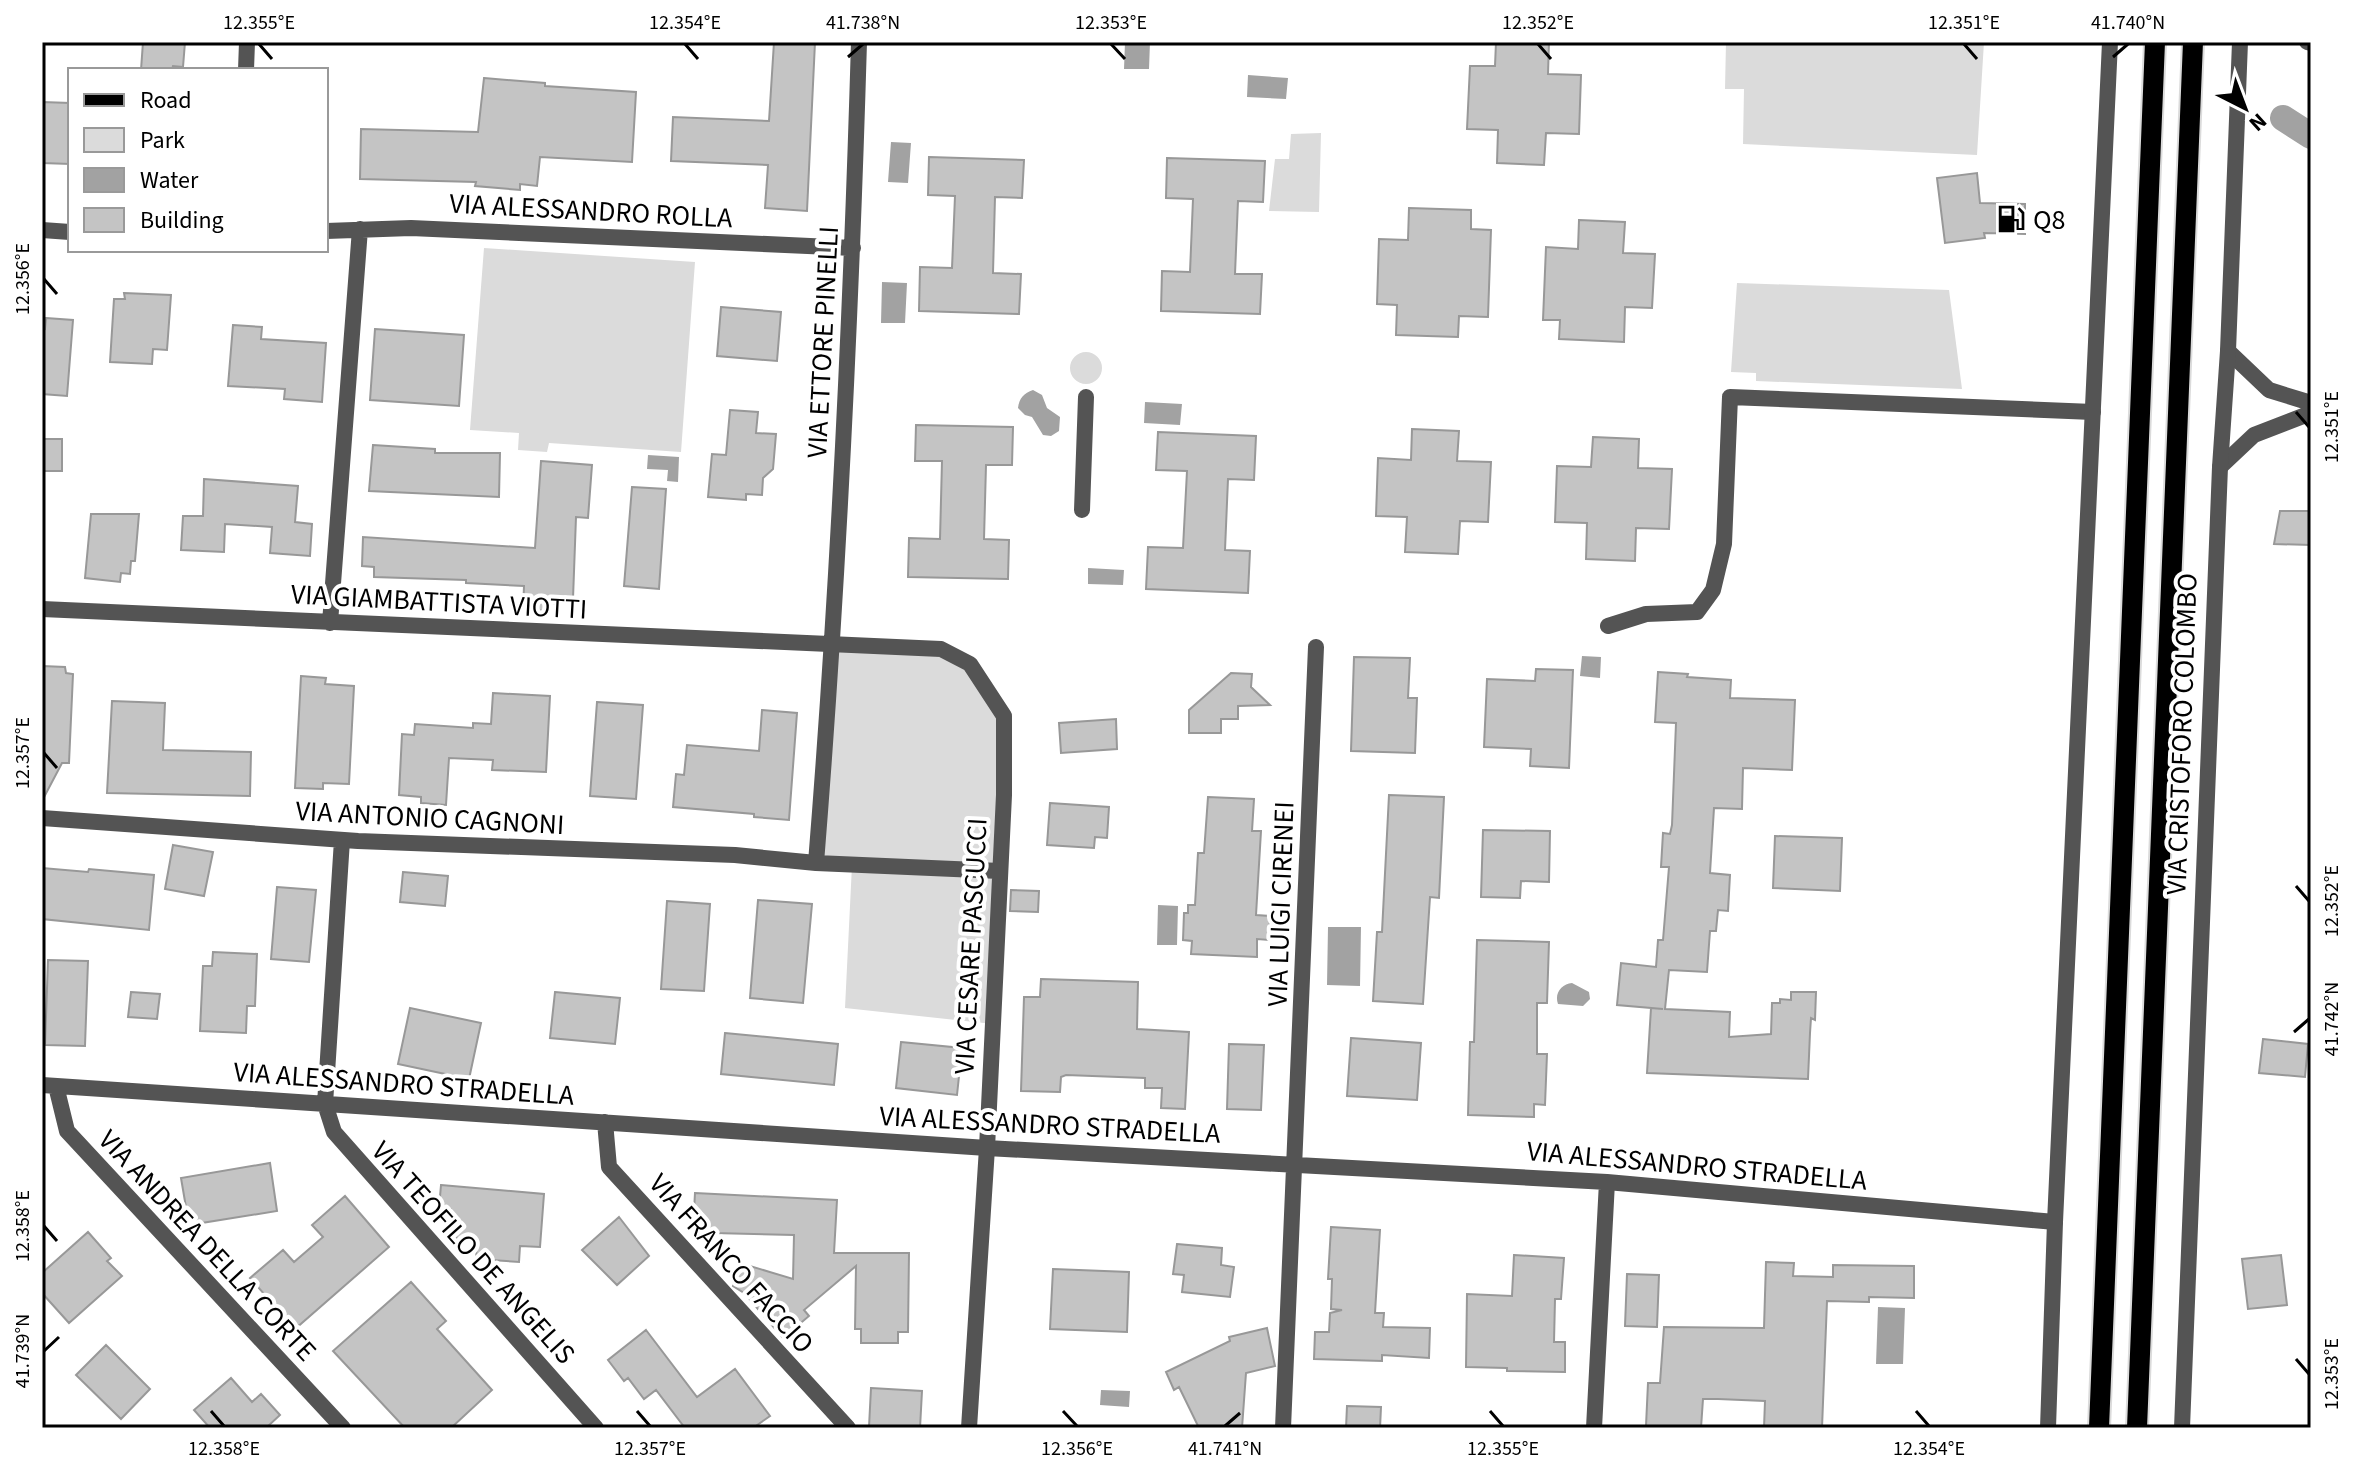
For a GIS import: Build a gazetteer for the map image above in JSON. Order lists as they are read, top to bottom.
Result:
{
  "streets": {
    "main road": ["VIA CRISTOFORO COLOMBO"],
    "street": [
      "VIA ALESSANDRO ROLLA",
      "VIA ETTORE PINELLI",
      "VIA GIAMBATTISTA VIOTTI",
      "VIA ANTONIO CAGNONI",
      "VIA LUIGI CIRENEI",
      "VIA CESARE PASCUCCI",
      "VIA ALESSANDRO STRADELLA",
      "VIA ANDREA DELLA CORTE",
      "VIA TEOFILO DE ANGELIS",
      "VIA FRANCO FACCIO"
    ]
  },
  "crossings": [
    ["VIA ALESSANDRO ROLLA", "VIA ETTORE PINELLI"],
    ["VIA ETTORE PINELLI", "VIA GIAMBATTISTA VIOTTI"],
    ["VIA ETTORE PINELLI", "VIA ANTONIO CAGNONI"],
    ["VIA ETTORE PINELLI", "VIA CESARE PASCUCCI"],
    ["VIA GIAMBATTISTA VIOTTI", "VIA CESARE PASCUCCI"],
    ["VIA ANTONIO CAGNONI", "VIA CESARE PASCUCCI"],
    ["VIA LUIGI CIRENEI", "VIA ALESSANDRO STRADELLA"],
    ["VIA CESARE PASCUCCI", "VIA ALESSANDRO STRADELLA"],
    ["VIA ALESSANDRO STRADELLA", "VIA ANDREA DELLA CORTE"],
    ["VIA ALESSANDRO STRADELLA", "VIA TEOFILO DE ANGELIS"],
    ["VIA ALESSANDRO STRADELLA", "VIA FRANCO FACCIO"]
  ],
  "places": {
    "fuel station": ["Q8"]
  },
  "legend": [
    "Road",
    "Park",
    "Water",
    "Building"
  ],
  "north": "bottom right",
  "coordinates": [
    "12.355°E",
    "12.354°E",
    "41.738°N",
    "12.353°E",
    "12.352°E",
    "12.351°E",
    "41.740°N",
    "12.356°E",
    "12.357°E",
    "41.742°N",
    "12.358°E",
    "41.739°N",
    "41.741°N"
  ]
}
